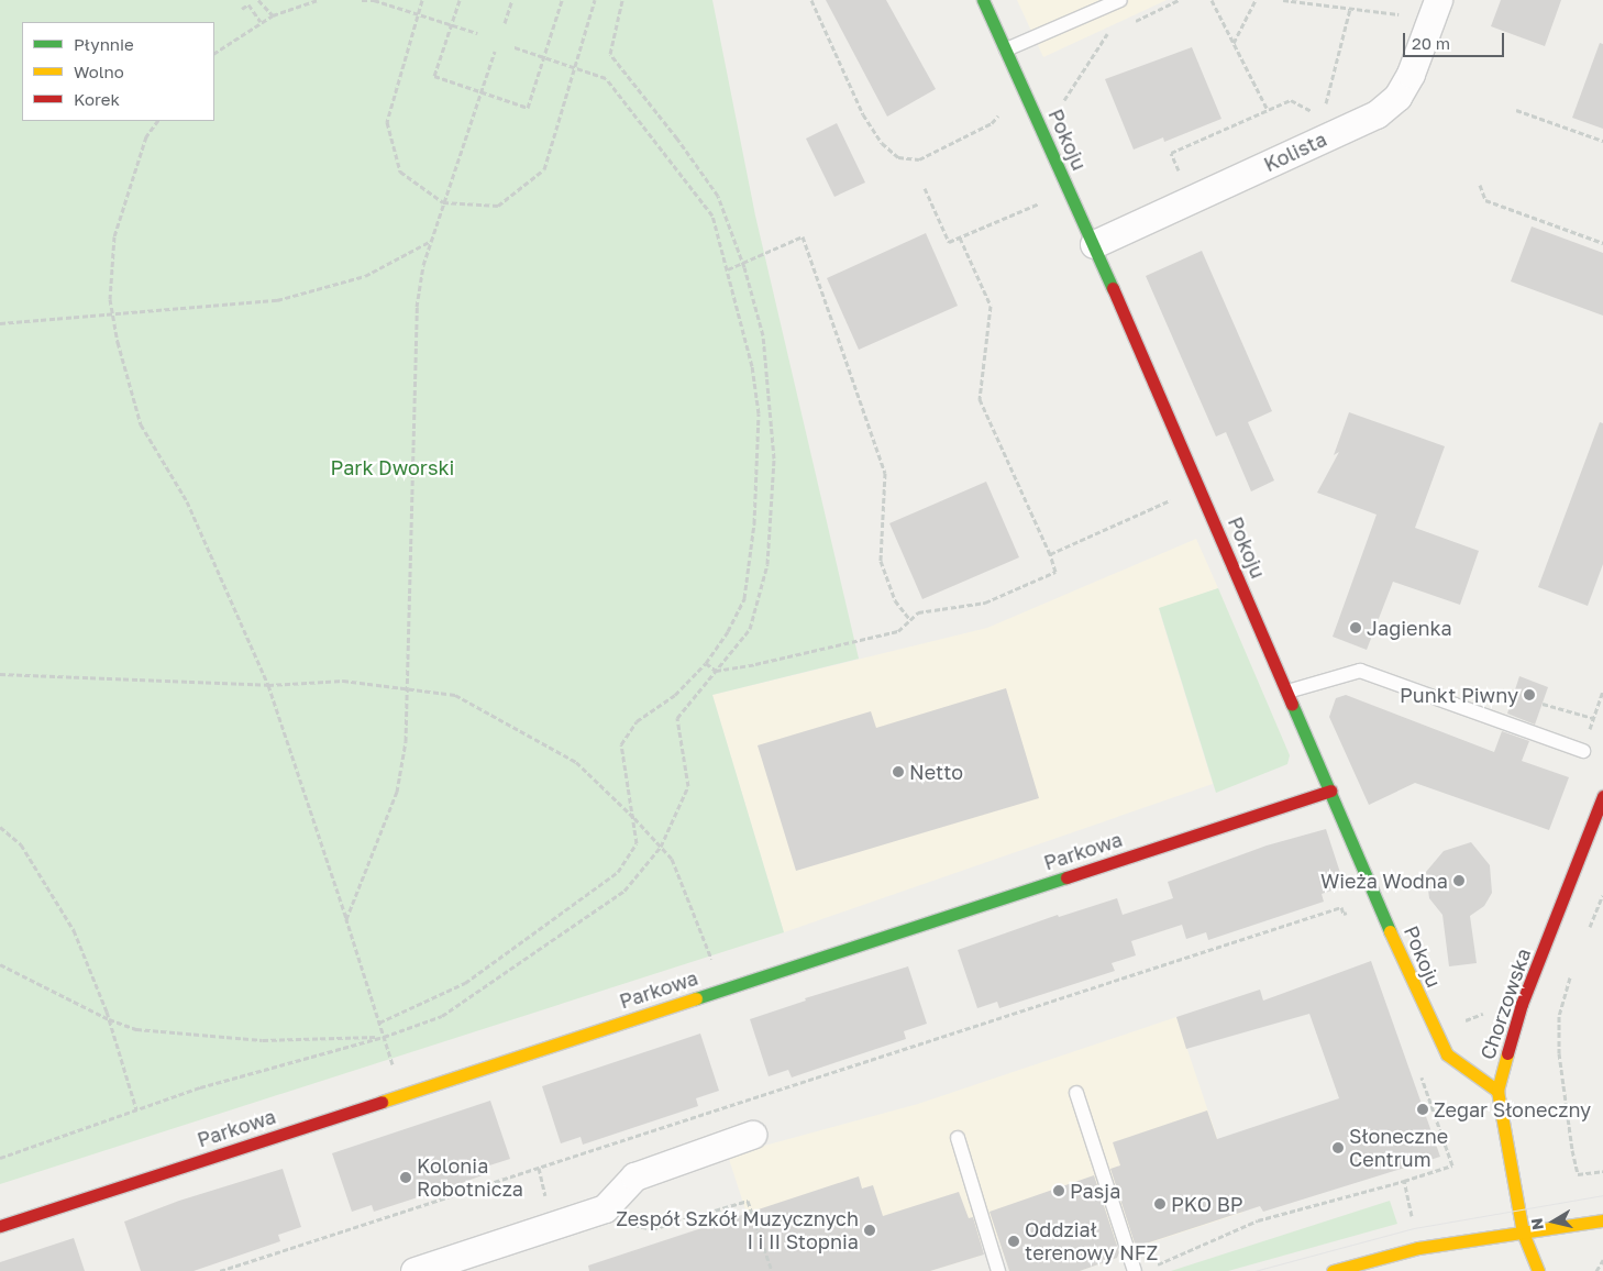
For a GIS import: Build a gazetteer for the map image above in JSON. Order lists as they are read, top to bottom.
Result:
{
  "streets": {
    "street": [
      "Pokoju",
      "Kolista",
      "Parkowa",
      "Chorzowska"
    ]
  },
  "crossings": [
    ["Pokoju", "Kolista"],
    ["Pokoju", "Parkowa"],
    ["Pokoju", "Chorzowska"]
  ],
  "parks": ["Park Dworski"],
  "places": [
    "Jagienka",
    "Punkt Piwny",
    "Netto",
    "Wieża Wodna",
    "Zegar Słoneczny",
    "Słoneczne Centrum",
    "Kolonia Robotnicza",
    "Pasja",
    "PKO BP",
    "Zespół Szkół Muzycznych I i II Stopnia",
    "Oddział terenowy NFZ"
  ],
  "legend": ["Płynnie", "Wolno", "Korek"],
  "scale_bar": "20 m",
  "north": "left"
}
